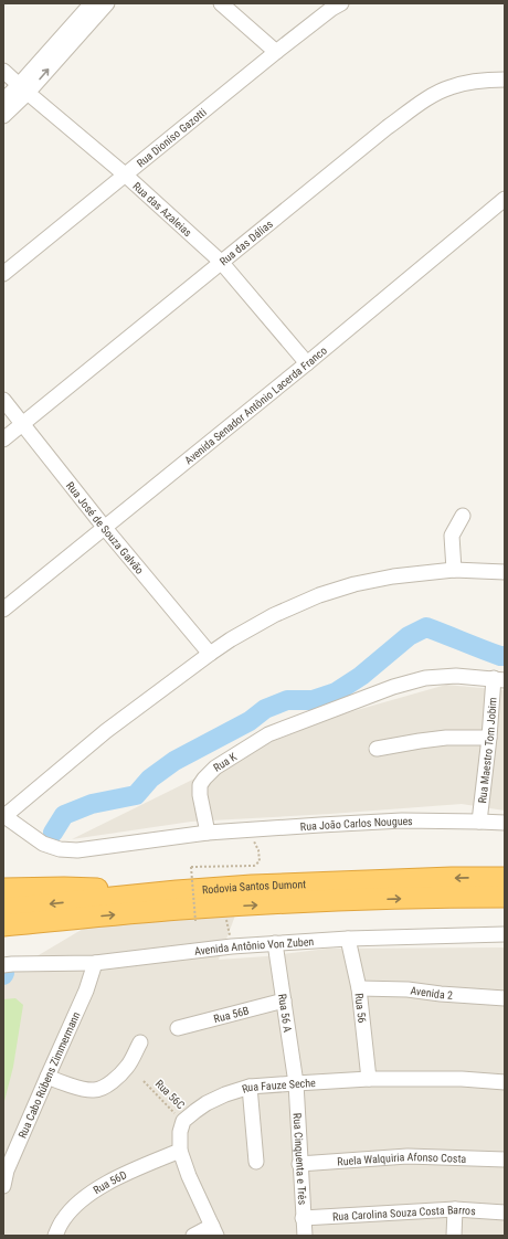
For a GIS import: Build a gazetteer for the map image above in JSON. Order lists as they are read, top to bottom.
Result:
{
  "streets": {
    "highway": ["Rodovia Santos Dumont"],
    "street": [
      "Rua Dioníso Gazotti",
      "Rua das Azaleias",
      "Rua das Dálias",
      "Avenida Senador Antônio Lacerda Franco",
      "Rua José de Souza Galvão",
      "Rua Maestro Tom Jobim",
      "Rua K",
      "Rua João Carlos Nougues",
      "Avenida Antônio Von Zuben",
      "Avenida 2",
      "Rua 56",
      "Rua 56 A",
      "Rua 56B",
      "Rua Cabo Rúbens Zimmermann",
      "Rua Fauze Seche",
      "Rua Cinquenta e Três",
      "Ruela Walquiria Afonso Costa",
      "Rua 56D",
      "Rua Carolina Souza Costa Barros"
    ],
    "path": ["Rua 56C"]
  },
  "crossings": [
    ["Rua Dioníso Gazotti", "Rua das Azaleias"],
    ["Rua das Azaleias", "Rua das Dálias"],
    ["Rua das Azaleias", "Avenida Senador Antônio Lacerda Franco"],
    ["Rua das Dálias", "Rua José de Souza Galvão"],
    ["Avenida Senador Antônio Lacerda Franco", "Rua José de Souza Galvão"],
    ["Rua Maestro Tom Jobim", "Rua K"],
    ["Rua Maestro Tom Jobim", "Rua João Carlos Nougues"],
    ["Rua K", "Rua João Carlos Nougues"],
    ["Avenida Antônio Von Zuben", "Rua 56"],
    ["Avenida Antônio Von Zuben", "Rua 56 A"],
    ["Avenida Antônio Von Zuben", "Rua Cabo Rúbens Zimmermann"],
    ["Avenida 2", "Rua 56"],
    ["Rua 56", "Rua Fauze Seche"],
    ["Rua 56 A", "Rua 56B"],
    ["Rua 56 A", "Rua Fauze Seche"],
    ["Rua 56 A", "Rua Cinquenta e Três"],
    ["Rua Fauze Seche", "Rua 56C"],
    ["Rua Fauze Seche", "Rua Cinquenta e Três"],
    ["Rua Cinquenta e Três", "Ruela Walquiria Afonso Costa"],
    ["Rua Cinquenta e Três", "Rua Carolina Souza Costa Barros"]
  ]
}
